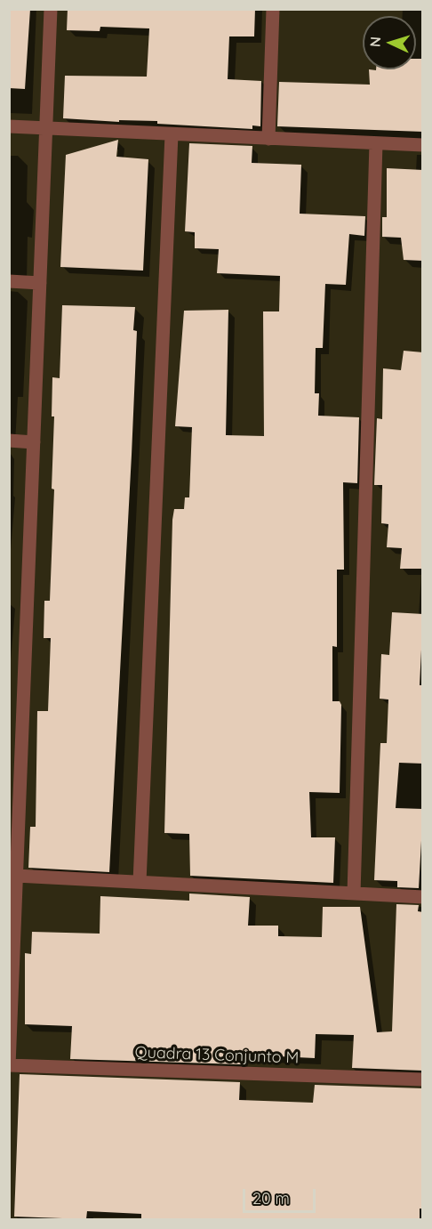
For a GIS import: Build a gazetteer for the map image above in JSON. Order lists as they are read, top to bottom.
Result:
{
  "streets": {
    "street": ["Quadra 13 Conjunto M"]
  },
  "scale_bar": "20 m",
  "north": "left"
}
